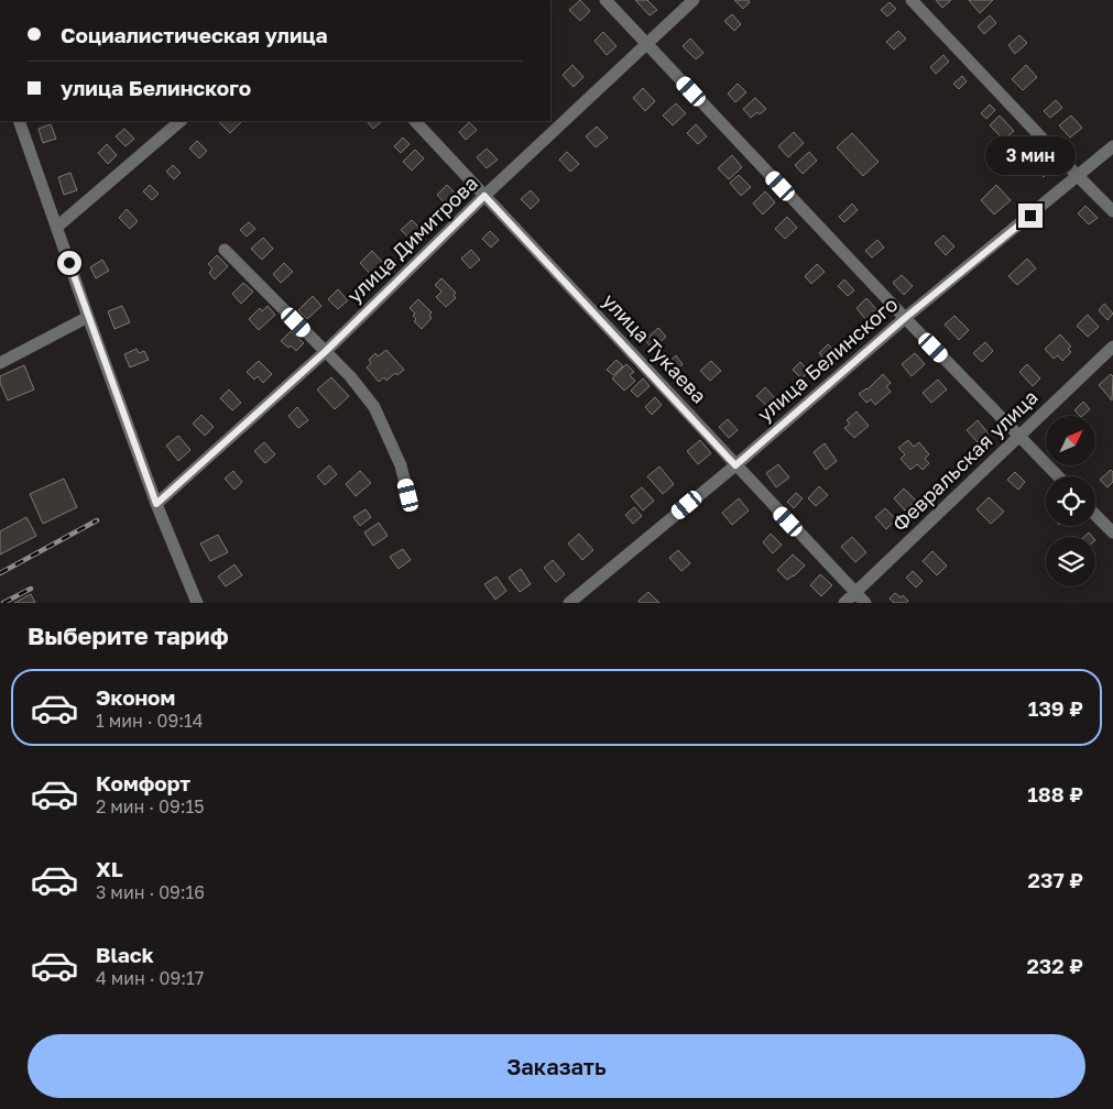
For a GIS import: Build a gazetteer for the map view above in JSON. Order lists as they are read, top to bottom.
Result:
{
  "streets": {
    "street": [
      "улица Димитрова",
      "улица Тукаева",
      "улица Белинского",
      "Февральская улица"
    ]
  },
  "crossings": [
    ["улица Димитрова", "улица Тукаева"],
    ["улица Тукаева", "улица Белинского"],
    ["улица Тукаева", "Февральская улица"]
  ],
  "north": "top right",
  "page": {
    "banner": ["Социалистическая улица", "улица Белинского"],
    "bubble": "3 мин",
    "heading": "Выберите тариф",
    "list": [
      {
        "name": "Эконом",
        "note": "1 мин · 09:14",
        "value": "139 ₽"
      },
      {
        "name": "Комфорт",
        "note": "2 мин · 09:15",
        "value": "188 ₽"
      },
      {
        "name": "XL",
        "note": "3 мин · 09:16",
        "value": "237 ₽"
      },
      {
        "name": "Black",
        "note": "4 мин · 09:17",
        "value": "232 ₽"
      }
    ],
    "buttons": "Заказать"
  }
}
